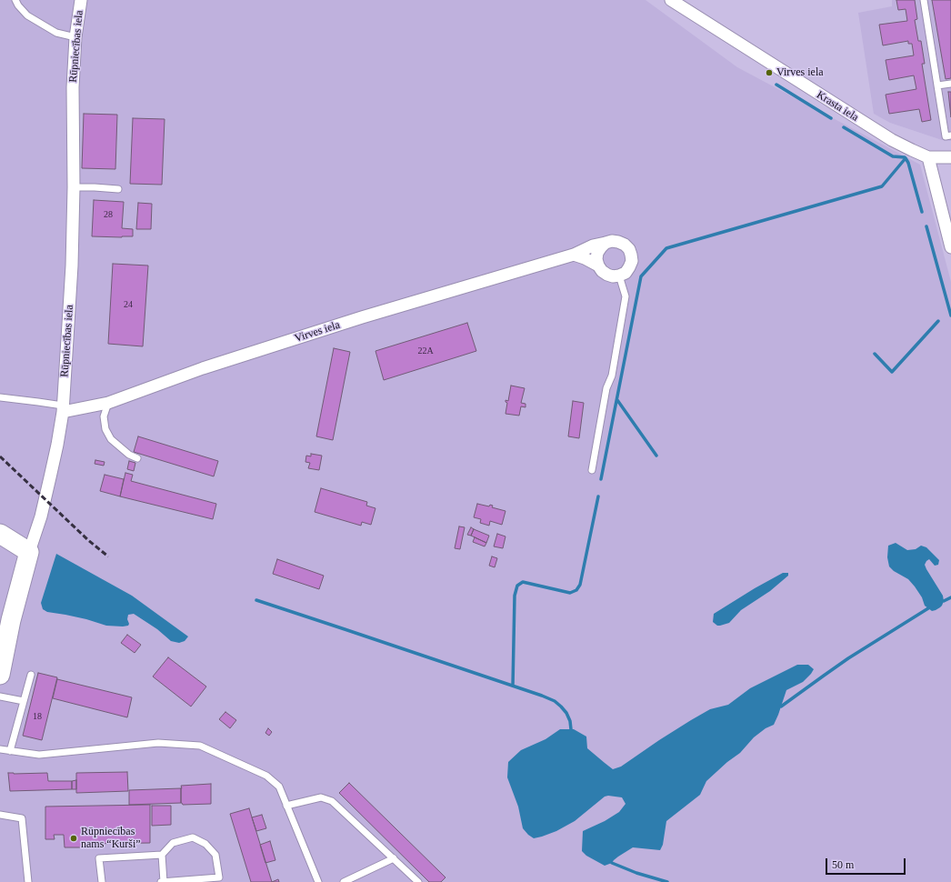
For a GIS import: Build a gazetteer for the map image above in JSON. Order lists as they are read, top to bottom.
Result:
{
  "streets": {
    "main road": ["Rūpniecības iela"],
    "street": ["Krasta iela", "Virves iela"]
  },
  "crossings": [
    ["Rūpniecības iela", "Virves iela"]
  ],
  "places": ["Virves iela", "Rūpniecības nams “Kurši”"],
  "house_numbers": [
    "28",
    "24",
    "22A",
    "18"
  ],
  "scale_bar": "50 m"
}
